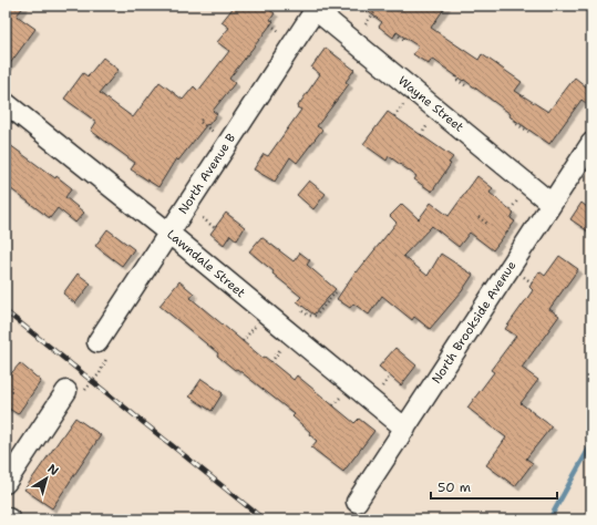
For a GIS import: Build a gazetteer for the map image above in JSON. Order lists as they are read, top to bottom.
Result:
{
  "streets": {
    "street": [
      "Wayne Street",
      "North Avenue B",
      "Lawndale Street",
      "North Brookside Avenue"
    ]
  },
  "crossings": [
    ["Wayne Street", "North Avenue B"],
    ["Wayne Street", "North Brookside Avenue"],
    ["North Avenue B", "Lawndale Street"],
    ["Lawndale Street", "North Brookside Avenue"]
  ],
  "scale_bar": "50 m",
  "north": "top right"
}
